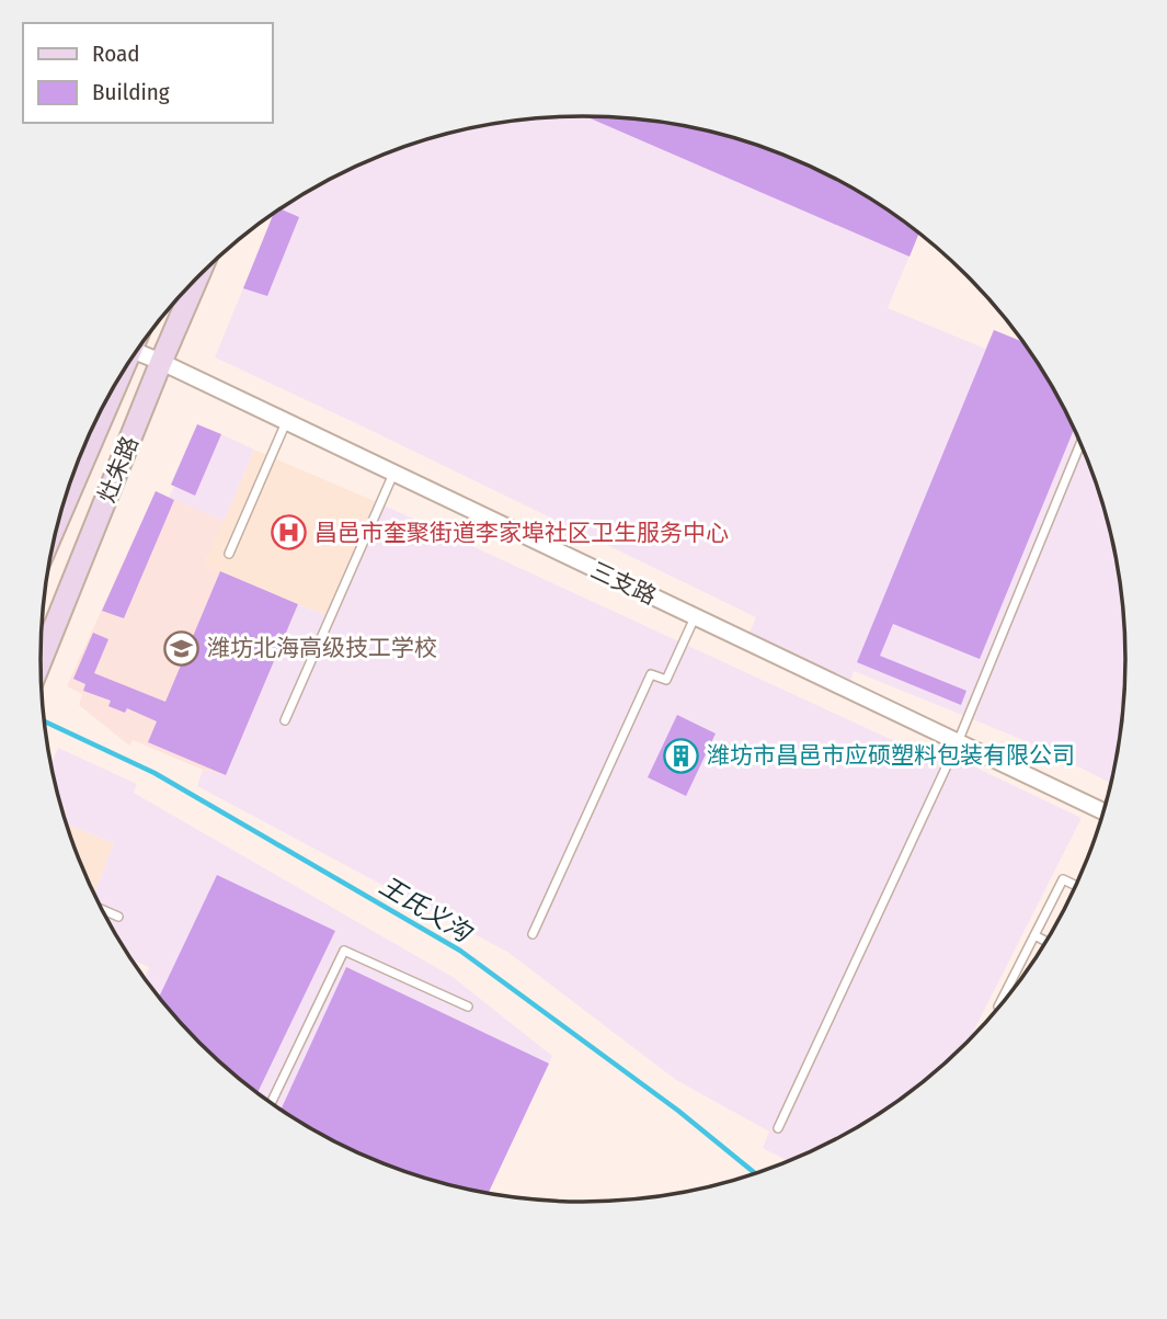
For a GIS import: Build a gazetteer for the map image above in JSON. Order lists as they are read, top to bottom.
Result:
{
  "streets": {
    "main road": ["灶朱路"],
    "street": ["三支路"]
  },
  "crossings": [
    ["灶朱路", "三支路"]
  ],
  "water": ["王氏义沟"],
  "places": {
    "hospital": ["昌邑市奎聚街道李家埠社区卫生服务中心"],
    "school or university": ["潍坊北海高级技工学校"],
    "building": ["潍坊市昌邑市应硕塑料包装有限公司"]
  },
  "legend": ["Road", "Building"]
}
